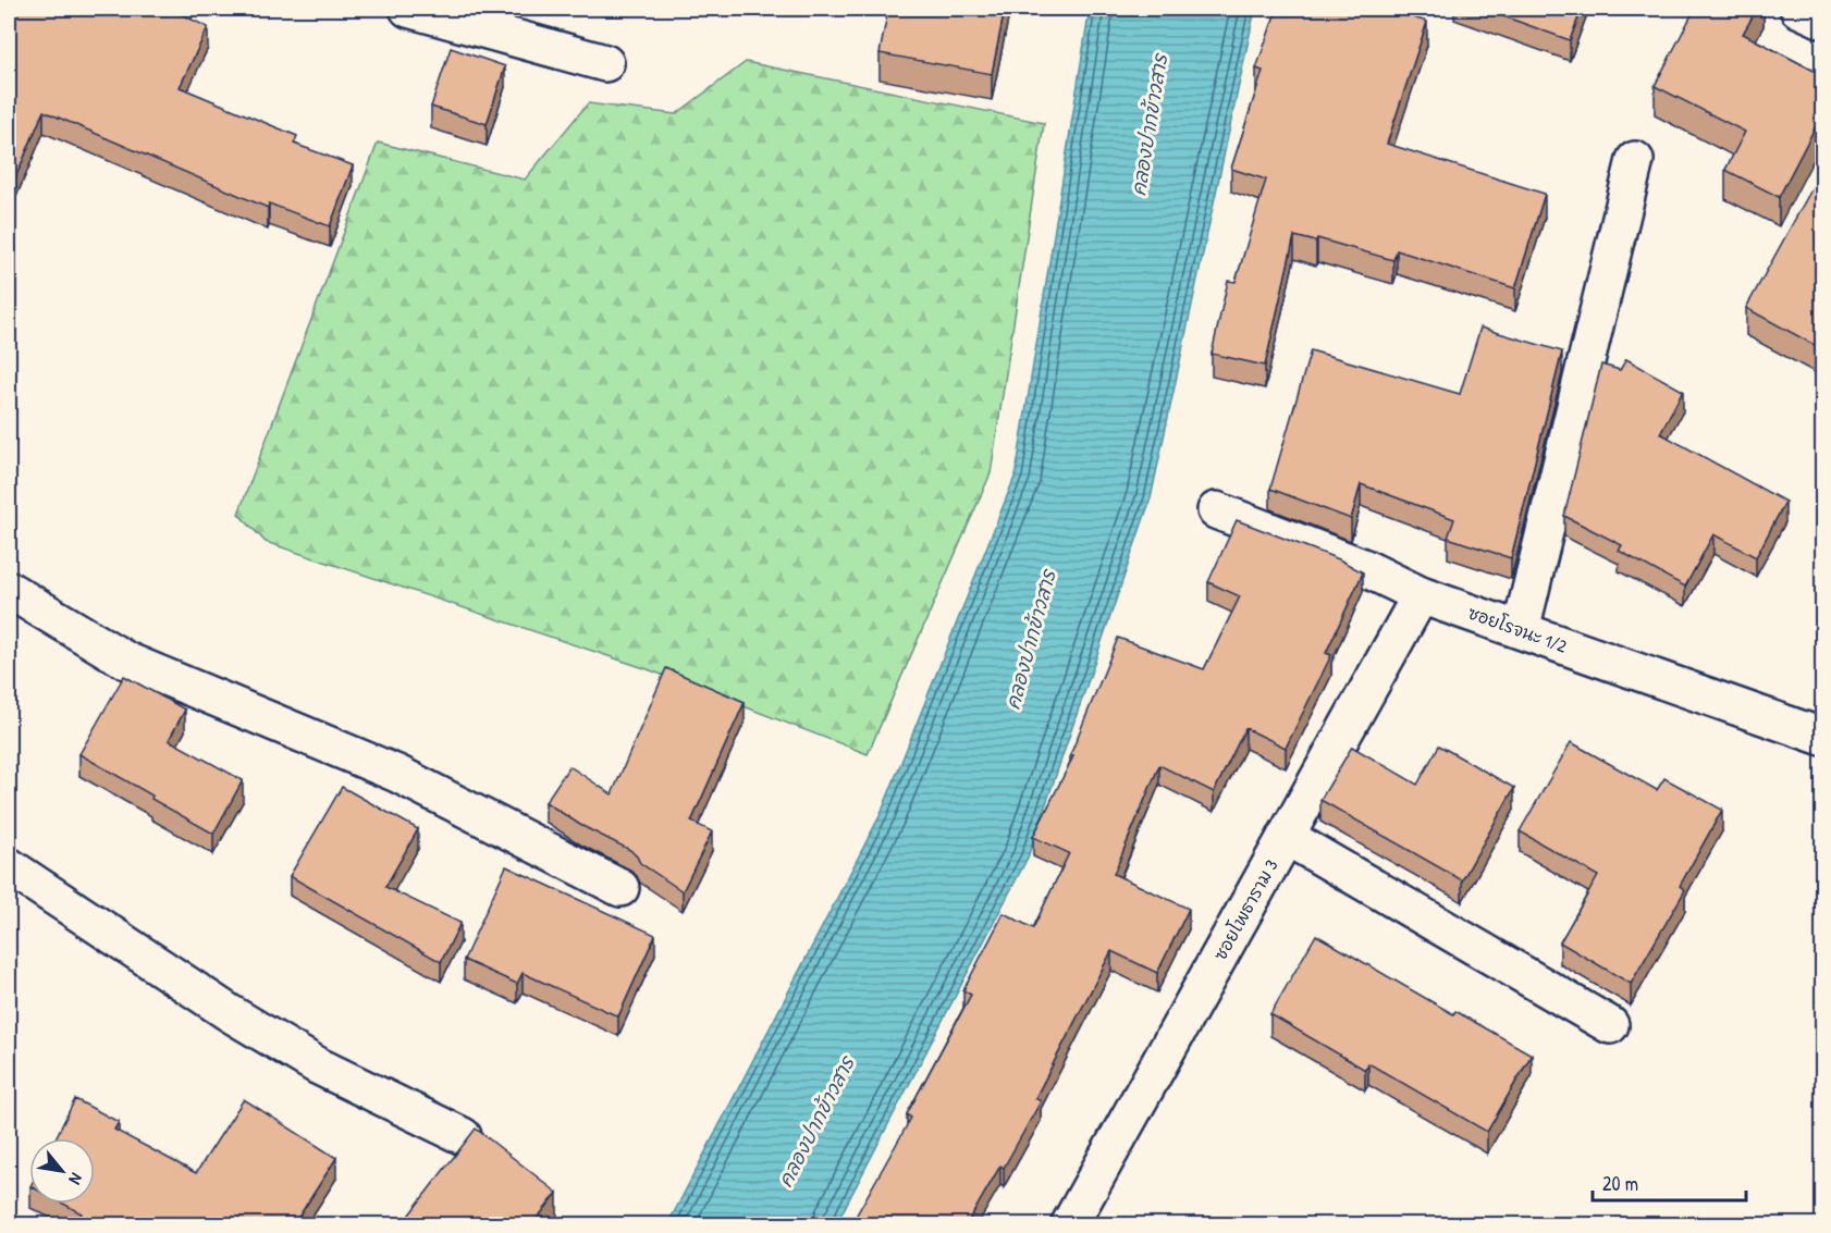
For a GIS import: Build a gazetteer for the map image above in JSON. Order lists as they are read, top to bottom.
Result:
{
  "streets": {
    "street": ["ซอยโรจนะ 1/2", "ซอยโพธาราม 3"]
  },
  "crossings": [
    ["ซอยโรจนะ 1/2", "ซอยโพธาราม 3"]
  ],
  "water": ["คลองปากข้าวสาร"],
  "scale_bar": "20 m",
  "north": "bottom right"
}
